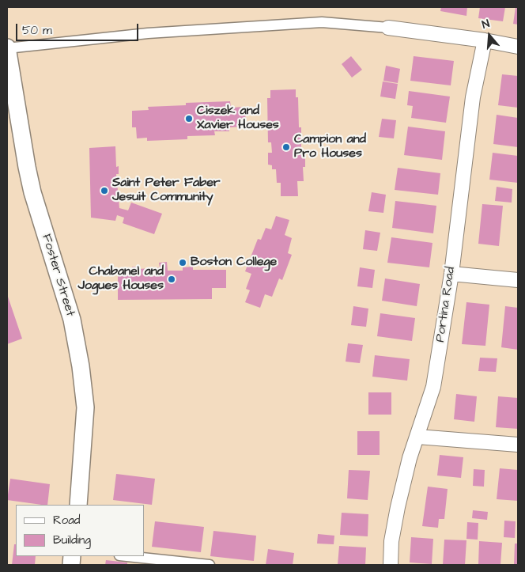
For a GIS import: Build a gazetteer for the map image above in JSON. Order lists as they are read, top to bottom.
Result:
{
  "streets": {
    "street": ["Foster Street", "Portina Road"]
  },
  "places": [
    "Ciszek and Xavier Houses",
    "Campion and Pro Houses",
    "Saint Peter Faber Jesuit Community",
    "Boston College",
    "Chabanel and Jogues Houses"
  ],
  "legend": ["Road", "Building"],
  "scale_bar": "50 m",
  "north": "top"
}
